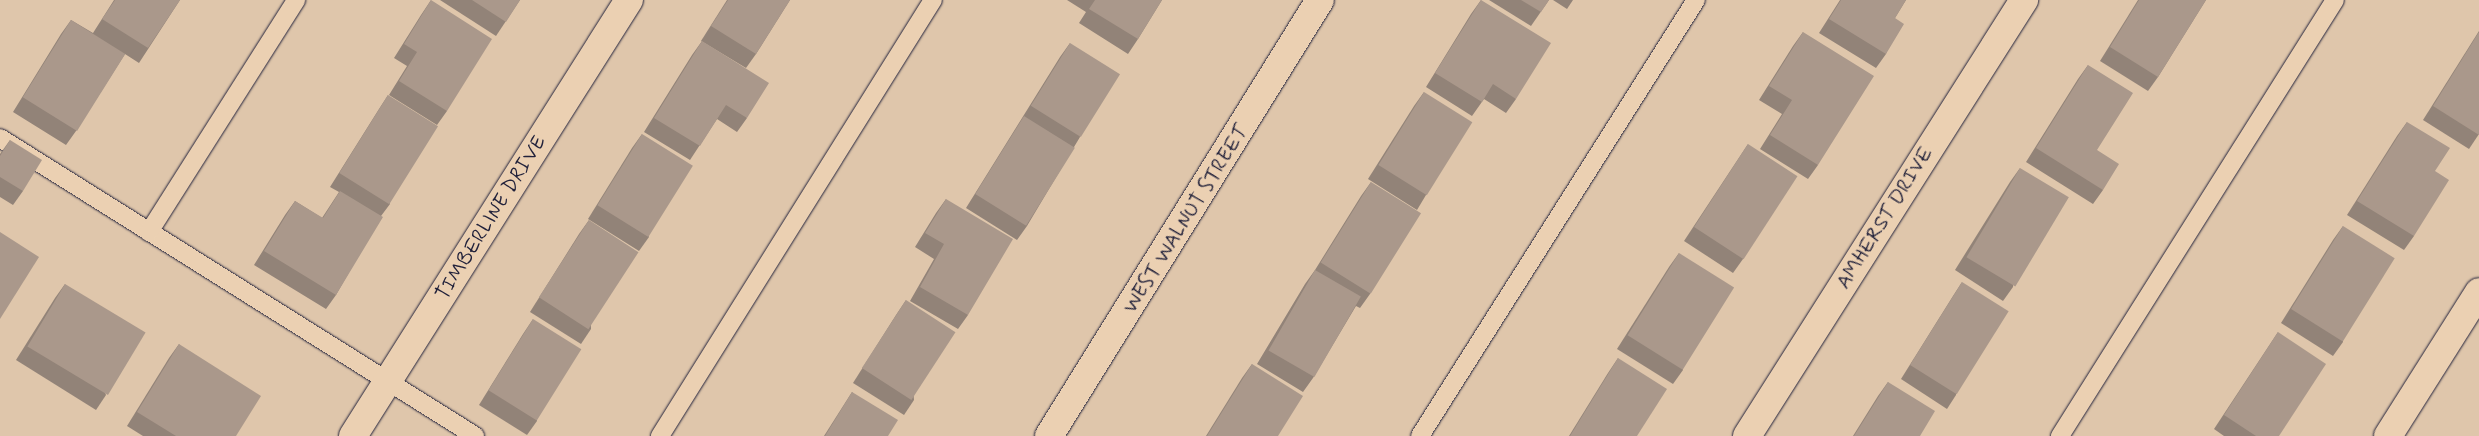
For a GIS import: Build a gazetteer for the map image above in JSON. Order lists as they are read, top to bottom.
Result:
{
  "streets": {
    "street": ["TIMBERLINE DRIVE", "AMHERST DRIVE", "WEST WALNUT STREET"]
  }
}
